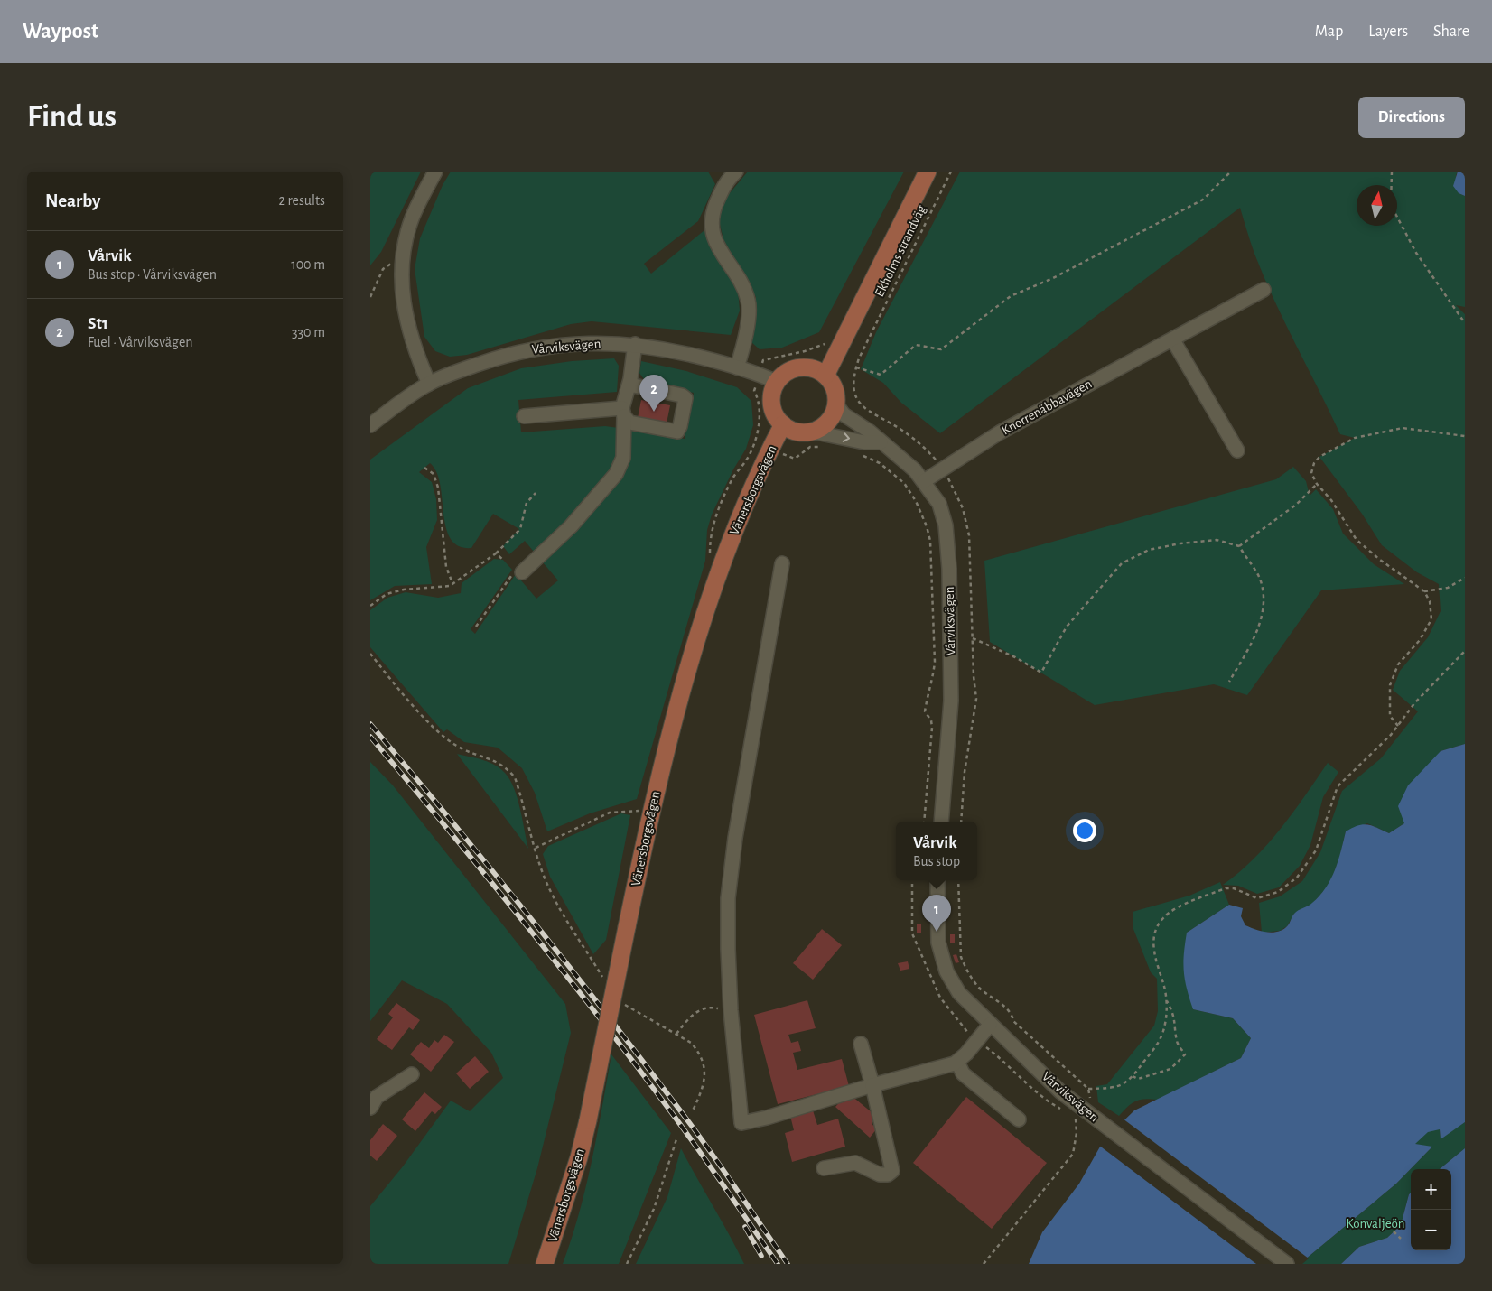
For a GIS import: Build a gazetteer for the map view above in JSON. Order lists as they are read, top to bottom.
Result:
{
  "streets": {
    "main road": ["Vänersborgsvägen"],
    "street": ["Vårviksvägen", "Knorrenäbbavägen"],
    "path": ["Ekholms strandväg"]
  },
  "crossings": [
    ["Ekholms strandväg", "Knorrenäbbavägen"],
    ["Vårviksvägen", "Knorrenäbbavägen"],
    ["Vårviksvägen", "Vänersborgsvägen"]
  ],
  "parks": ["Konvaljeön"],
  "north": "top",
  "page": {
    "header": "Waypost",
    "nav": ["Map", "Layers", "Share"],
    "buttons": "Directions",
    "title": "Find us",
    "heading": ["Nearby", "2 results"],
    "list": [
      {
        "mark": "1",
        "name": "Vårvik",
        "note": "Bus stop · Vårviksvägen",
        "value": "100 m"
      },
      {
        "mark": "2",
        "name": "St1",
        "note": "Fuel · Vårviksvägen",
        "value": "330 m"
      }
    ],
    "pins": ["2", "1"],
    "popup": ["Vårvik", "Bus stop"],
    "map_buttons": ["+", "−"]
  }
}
